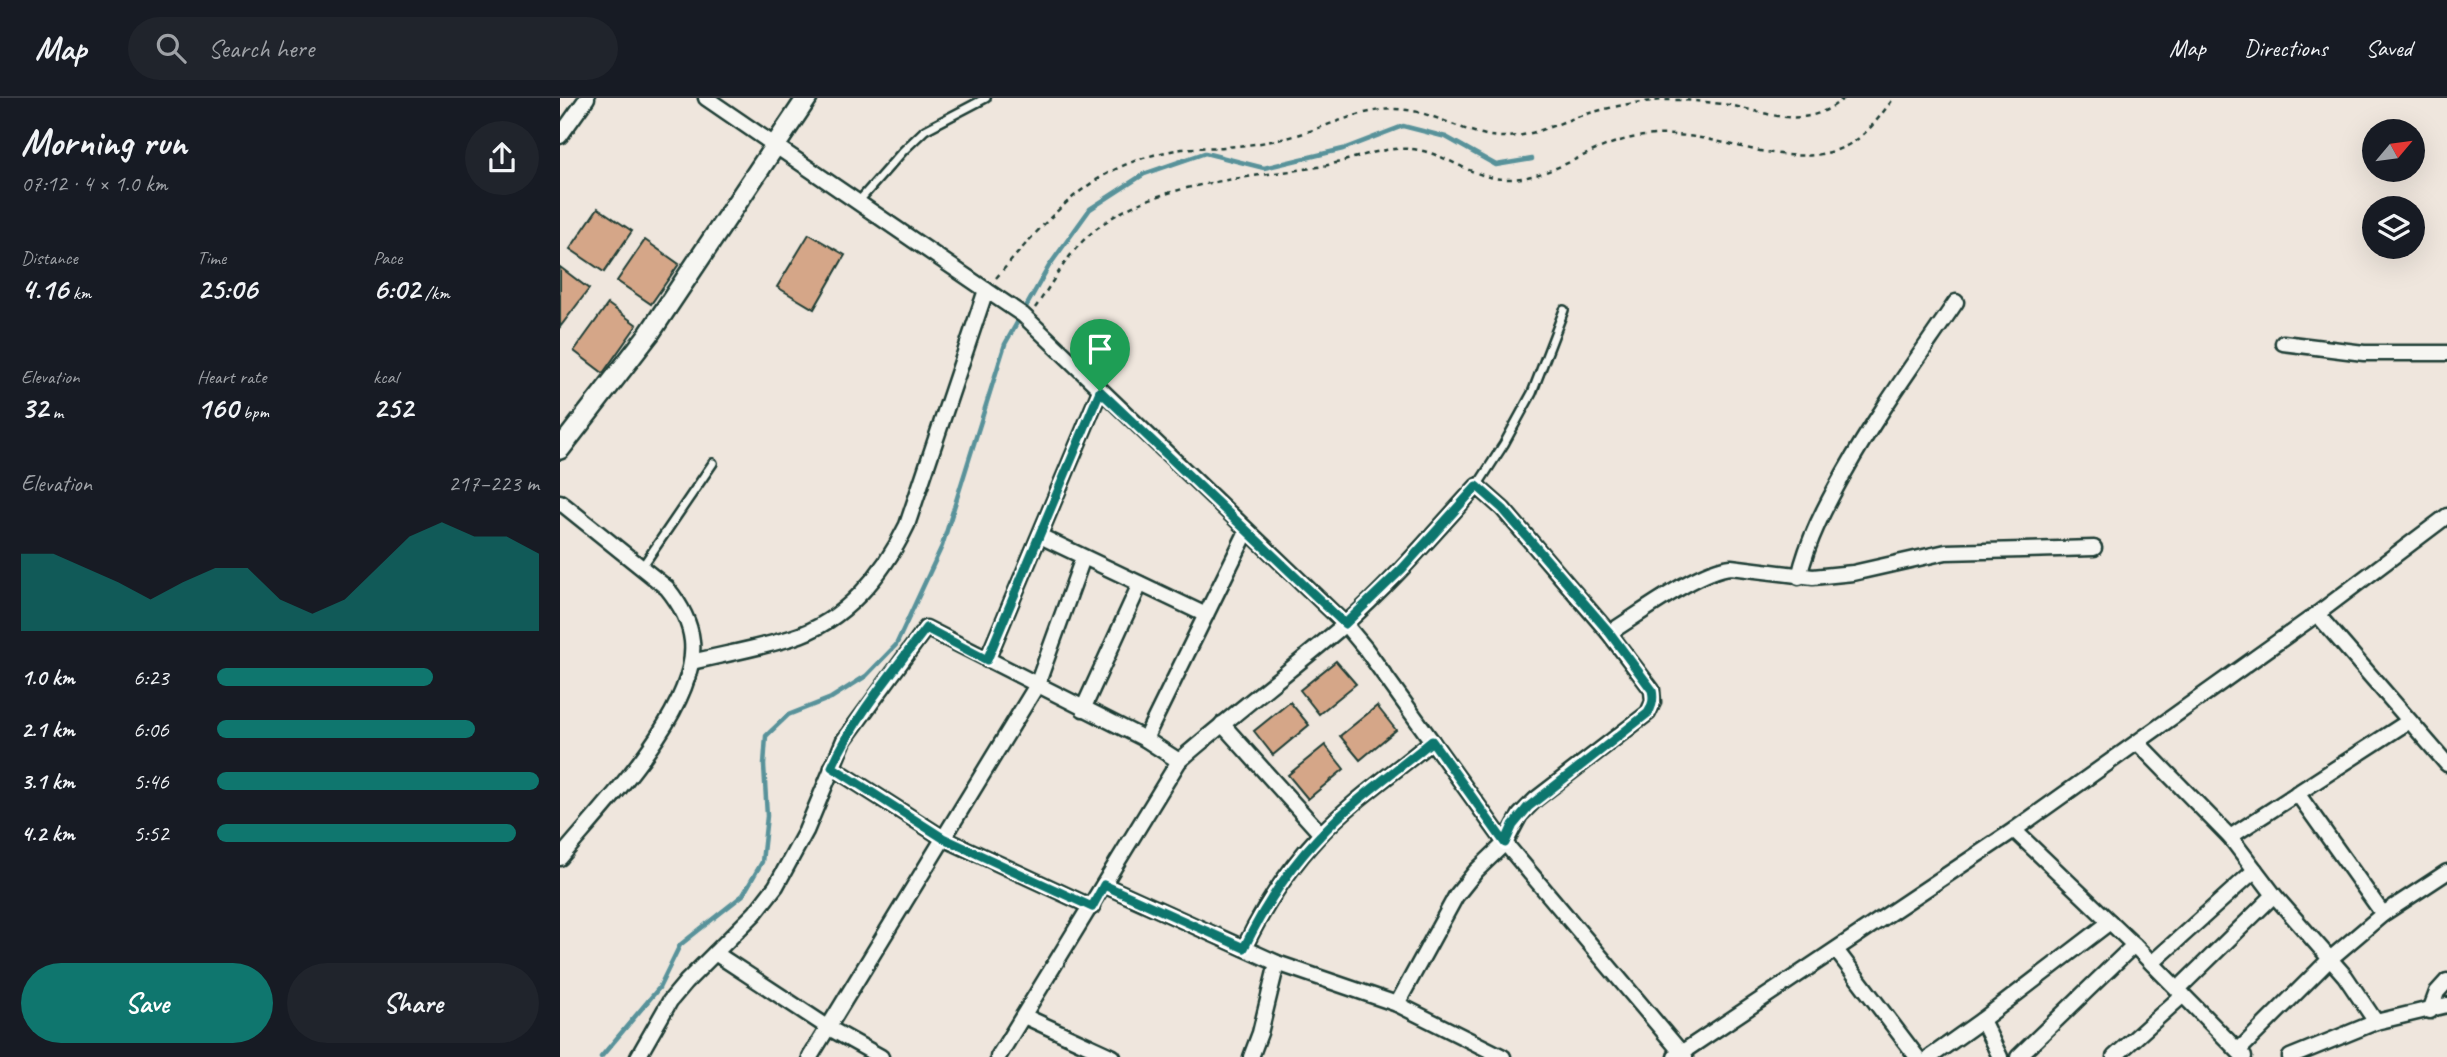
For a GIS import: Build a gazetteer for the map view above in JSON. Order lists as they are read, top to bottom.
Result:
{
  "north": "top right",
  "page": {
    "header": "Map",
    "search": "Search here",
    "nav": ["Map", "Directions", "Saved"],
    "heading": ["Morning run", "07:12 · 4 × 1.0 km"],
    "stats": [
      ["Distance", "4.16 km"],
      ["Time", "25:06"],
      ["Pace", "6:02 /km"],
      ["Elevation", "32 m"],
      ["Heart rate", "160 bpm"],
      ["kcal", "252"]
    ],
    "chart": ["Elevation", "217–223 m"],
    "list": [
      {
        "name": "1.0 km",
        "note": "6:23"
      },
      {
        "name": "2.1 km",
        "note": "6:06"
      },
      {
        "name": "3.1 km",
        "note": "5:46"
      },
      {
        "name": "4.2 km",
        "note": "5:52"
      }
    ],
    "buttons": ["Save", "Share"]
  }
}
